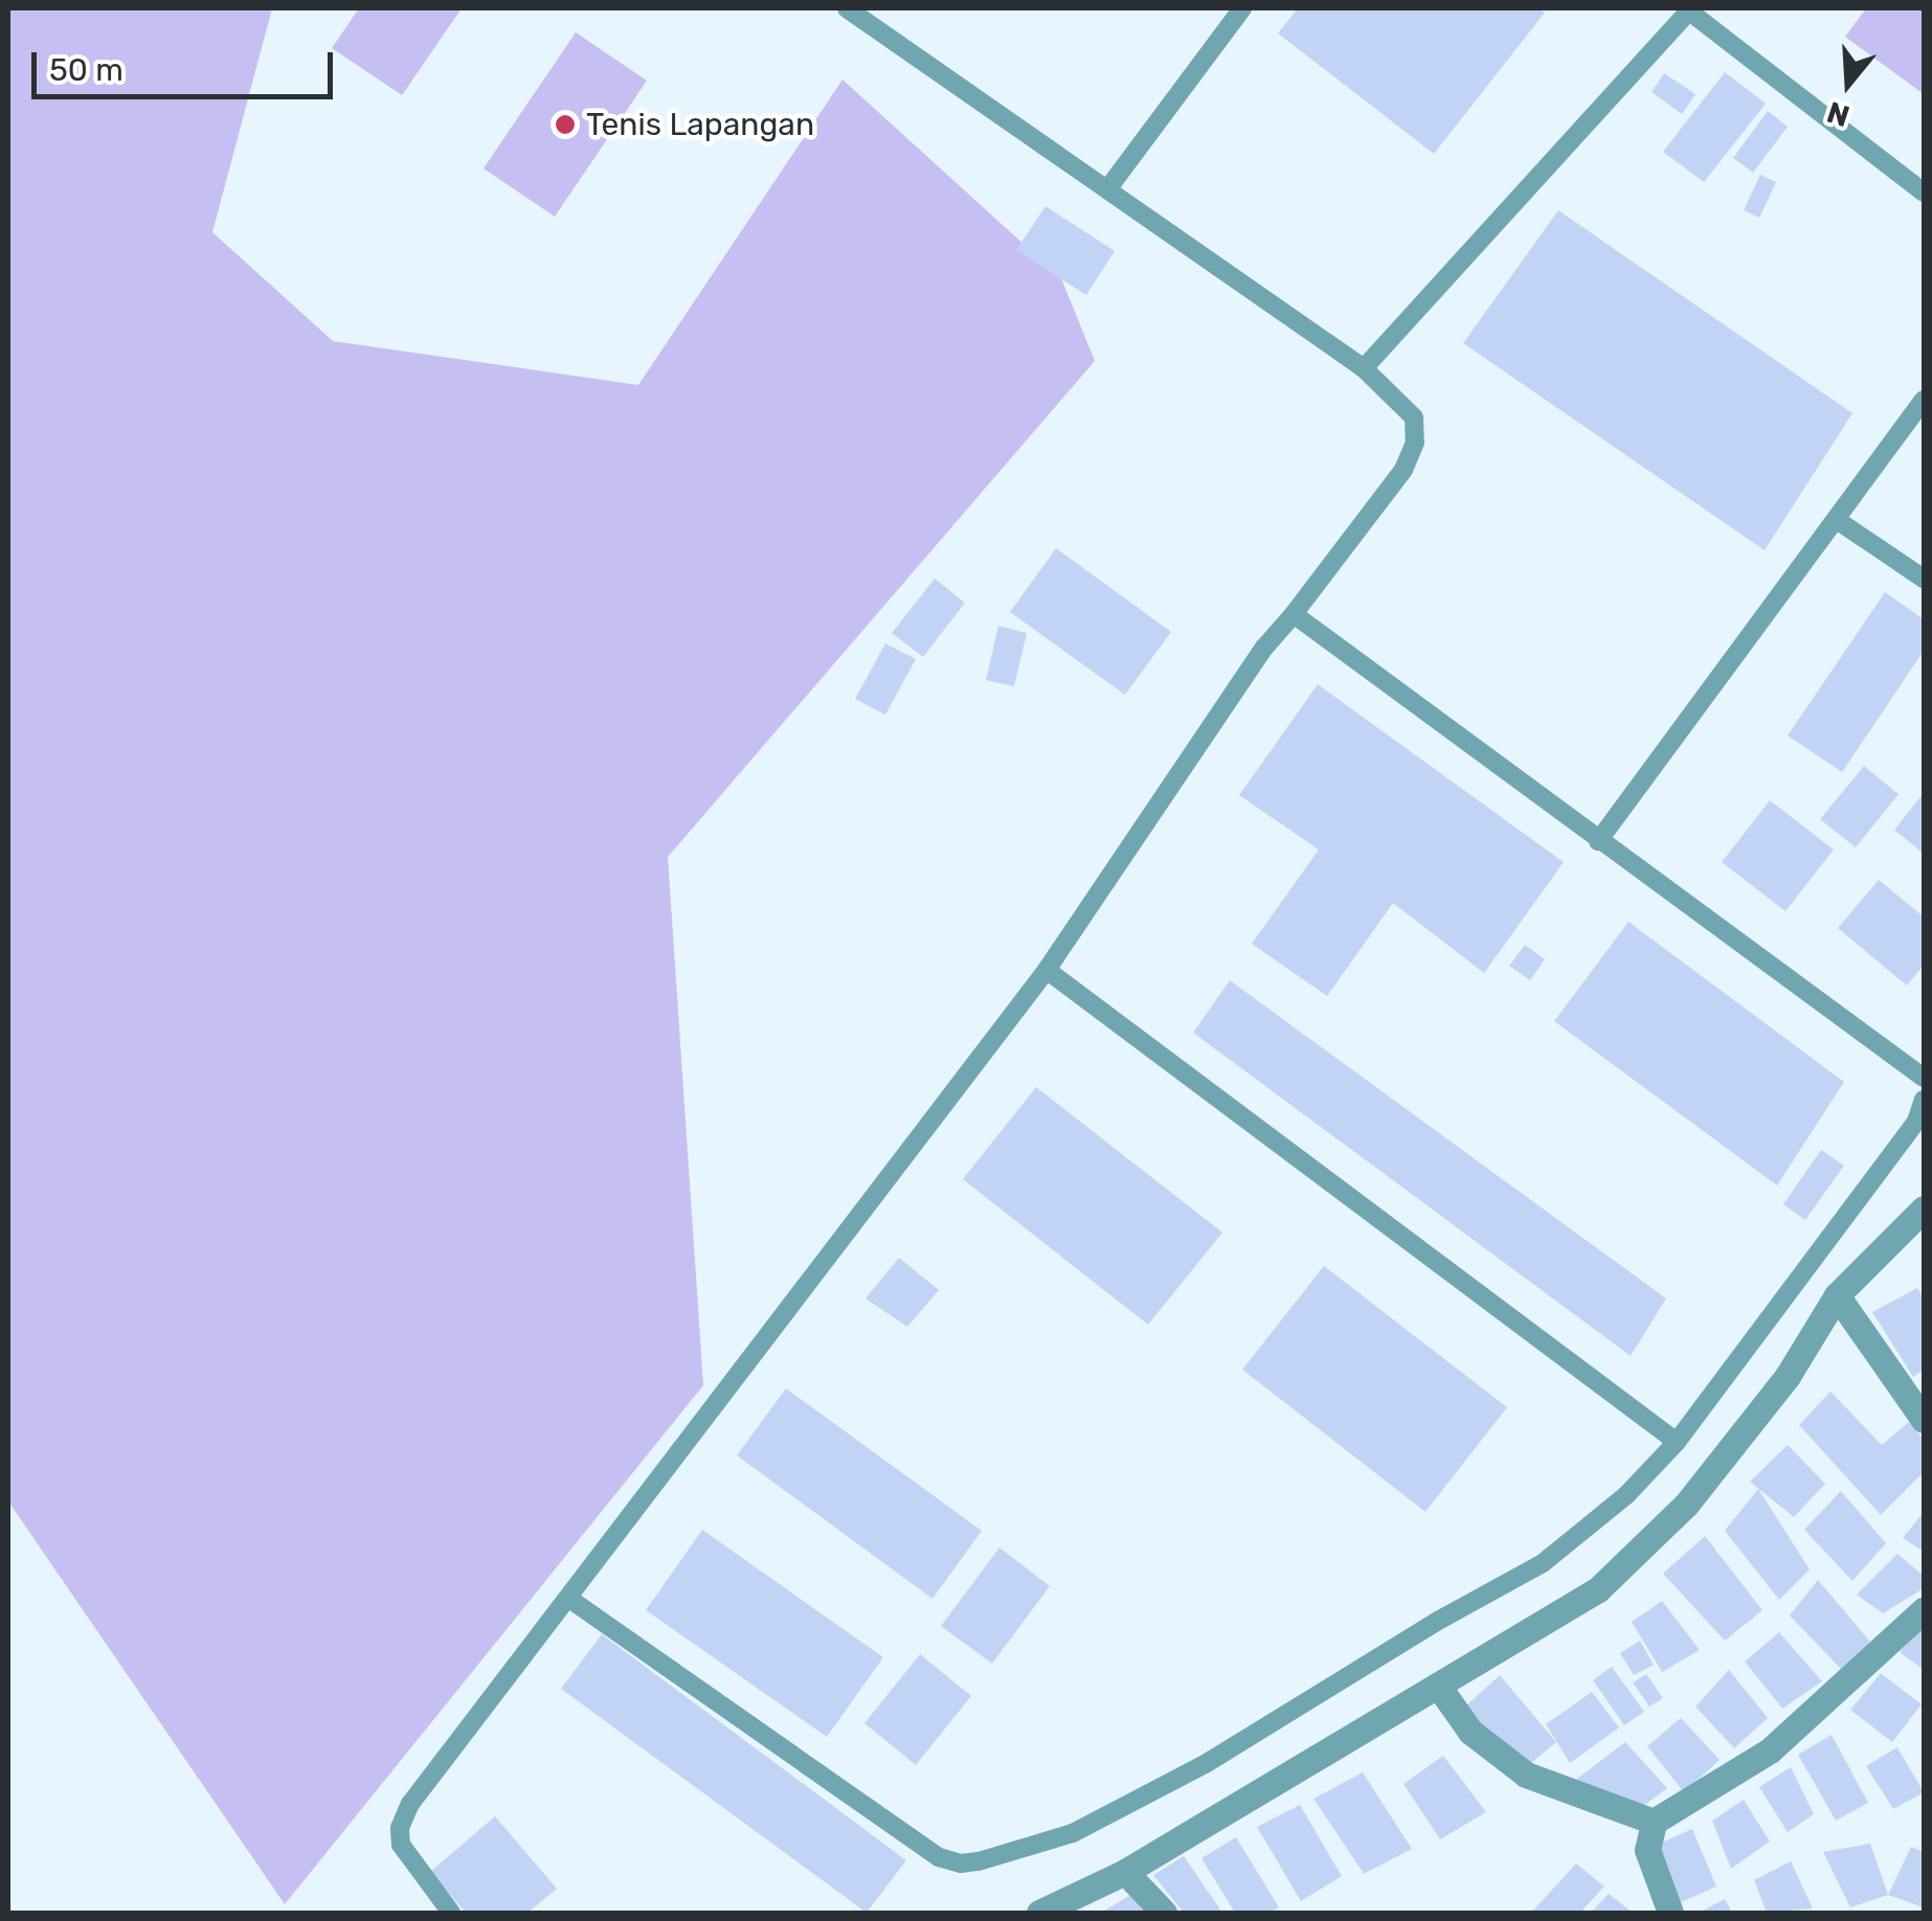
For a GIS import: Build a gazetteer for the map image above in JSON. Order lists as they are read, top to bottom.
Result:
{
  "places": ["Tenis Lapangan"],
  "scale_bar": "50 m",
  "north": "bottom"
}
